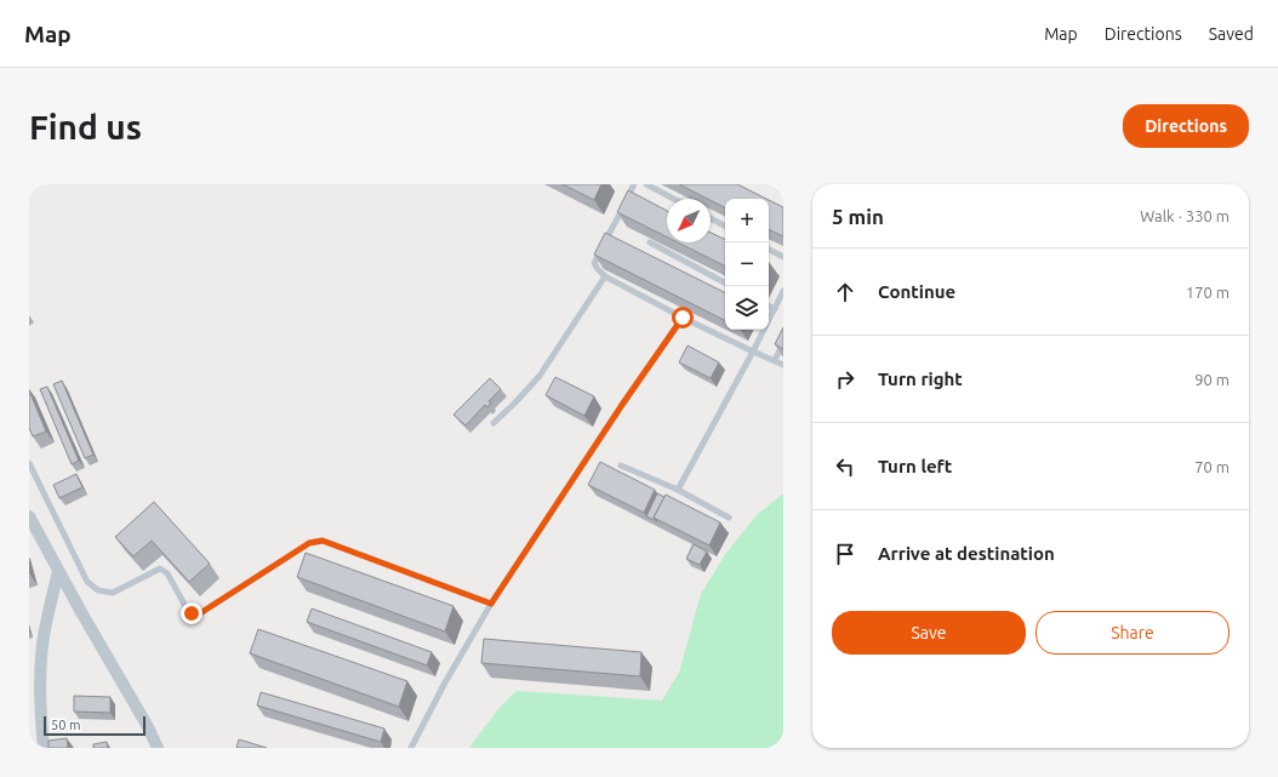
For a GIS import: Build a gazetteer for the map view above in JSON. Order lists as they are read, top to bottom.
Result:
{
  "scale_bar": "50 m",
  "north": "bottom left",
  "page": {
    "header": "Map",
    "nav": ["Map", "Directions", "Saved"],
    "buttons": [
      "Directions",
      ["Save", "Share"]
    ],
    "title": "Find us",
    "heading": ["5 min", "Walk · 330 m"],
    "map_buttons": ["+", "−"],
    "list": [
      ["Continue", "170 m"],
      ["Turn right", "90 m"],
      ["Turn left", "70 m"],
      "Arrive at destination"
    ],
    "scale": "50 m"
  }
}
